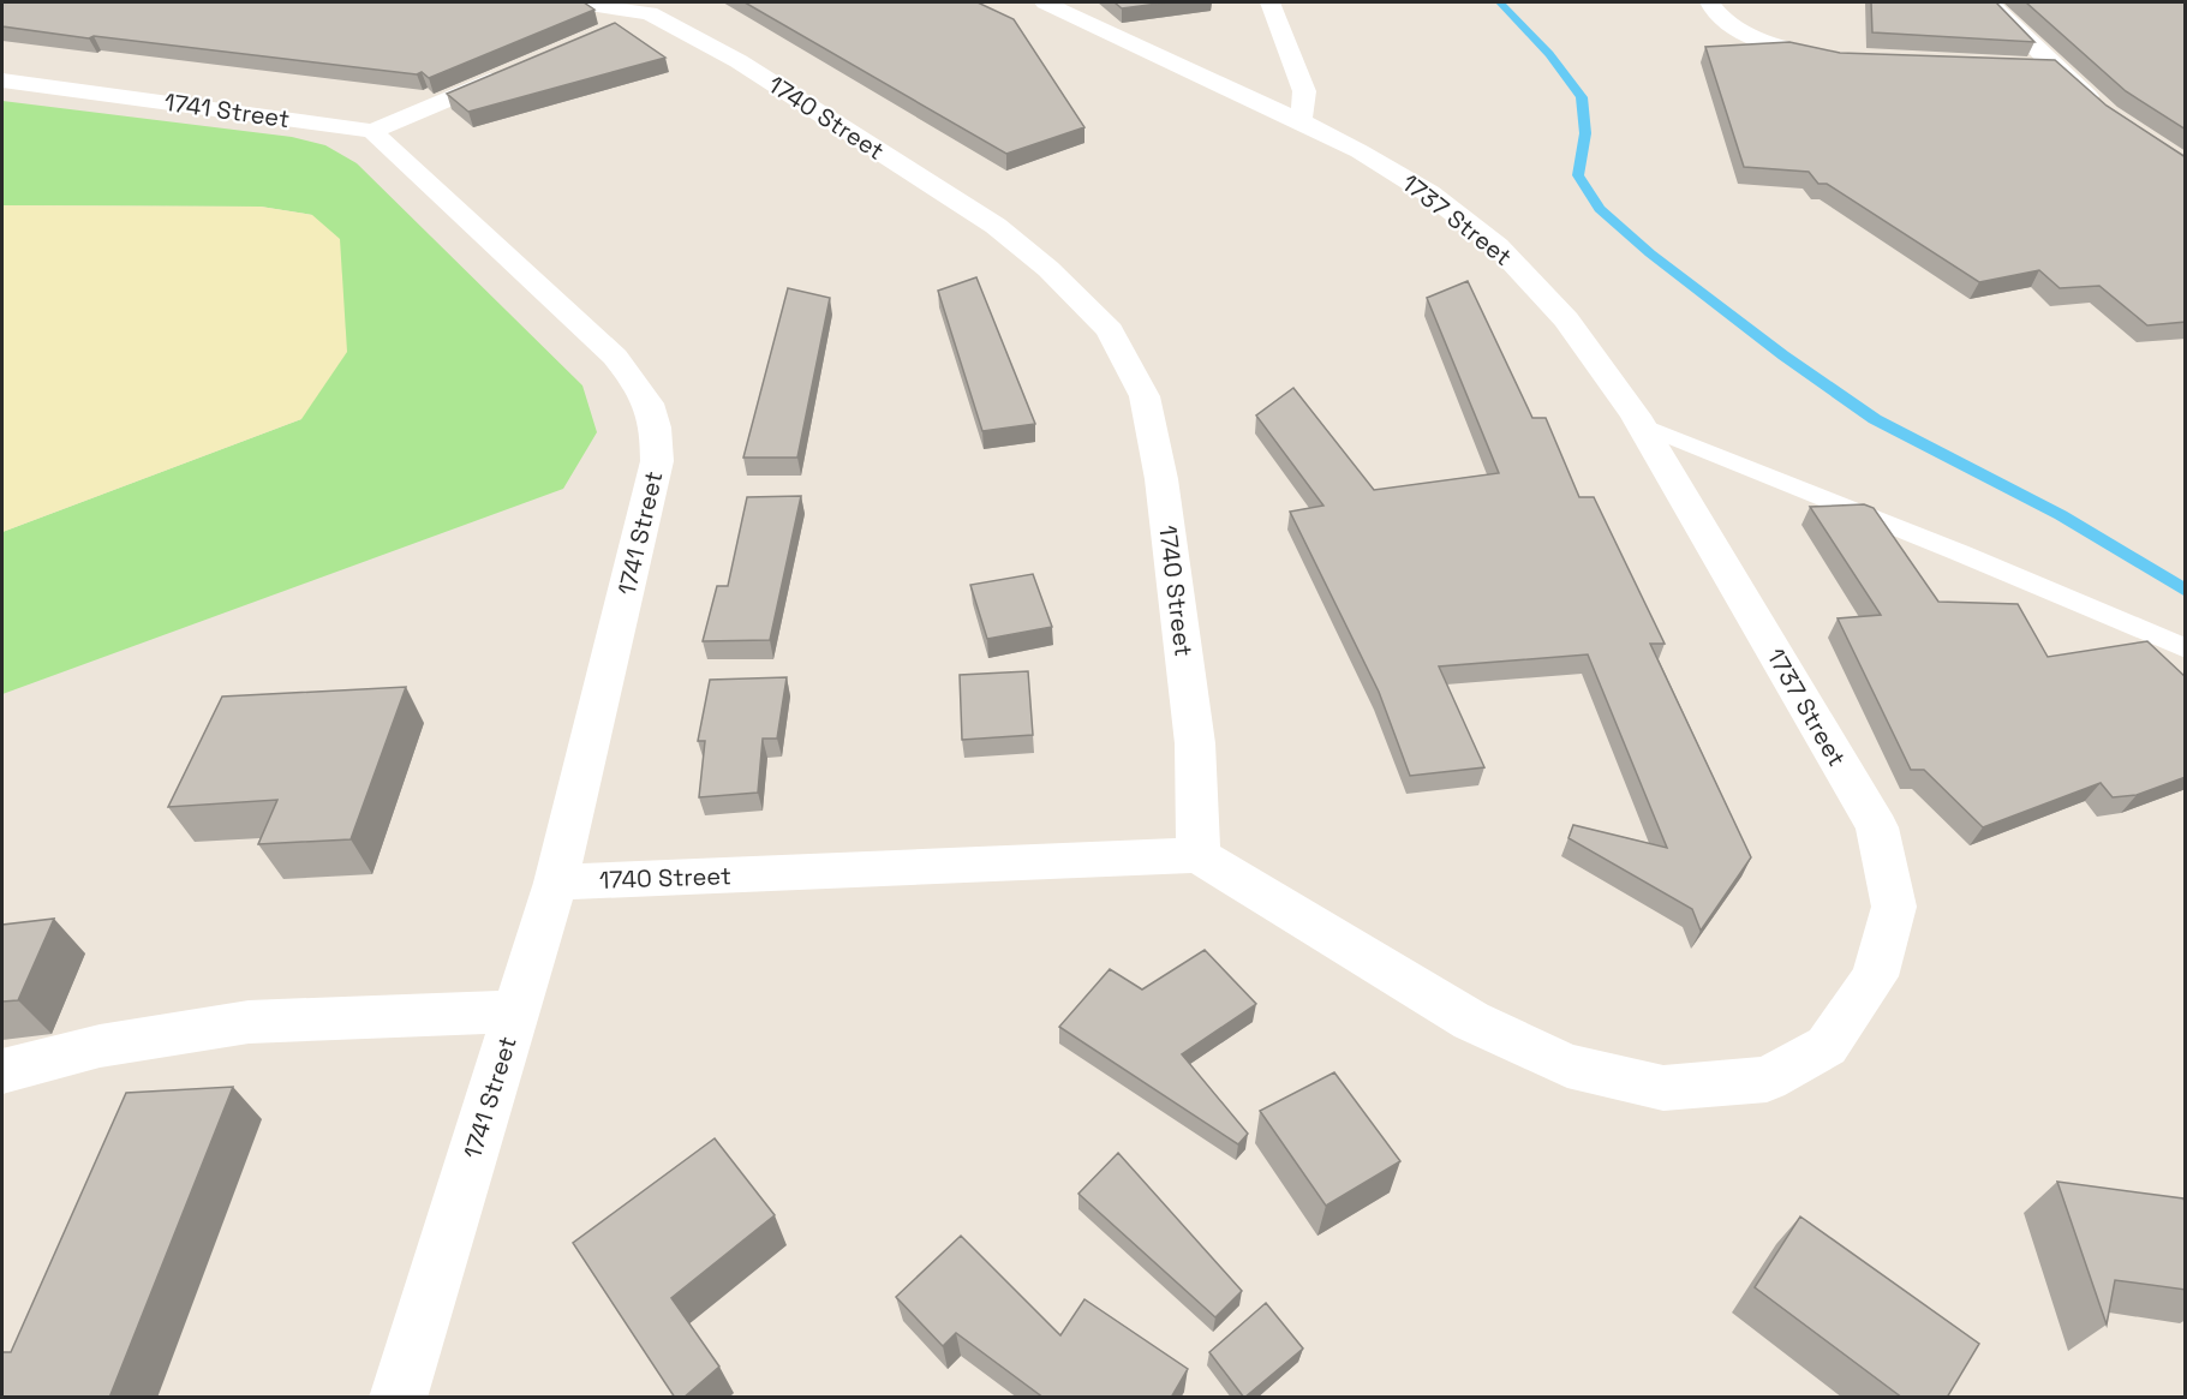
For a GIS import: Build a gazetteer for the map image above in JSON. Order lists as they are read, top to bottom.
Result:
{
  "streets": {
    "street": ["1741 Street", "1740 Street", "1737 Street"]
  },
  "crossings": [
    ["1741 Street", "1740 Street"],
    ["1740 Street", "1737 Street"]
  ]
}
